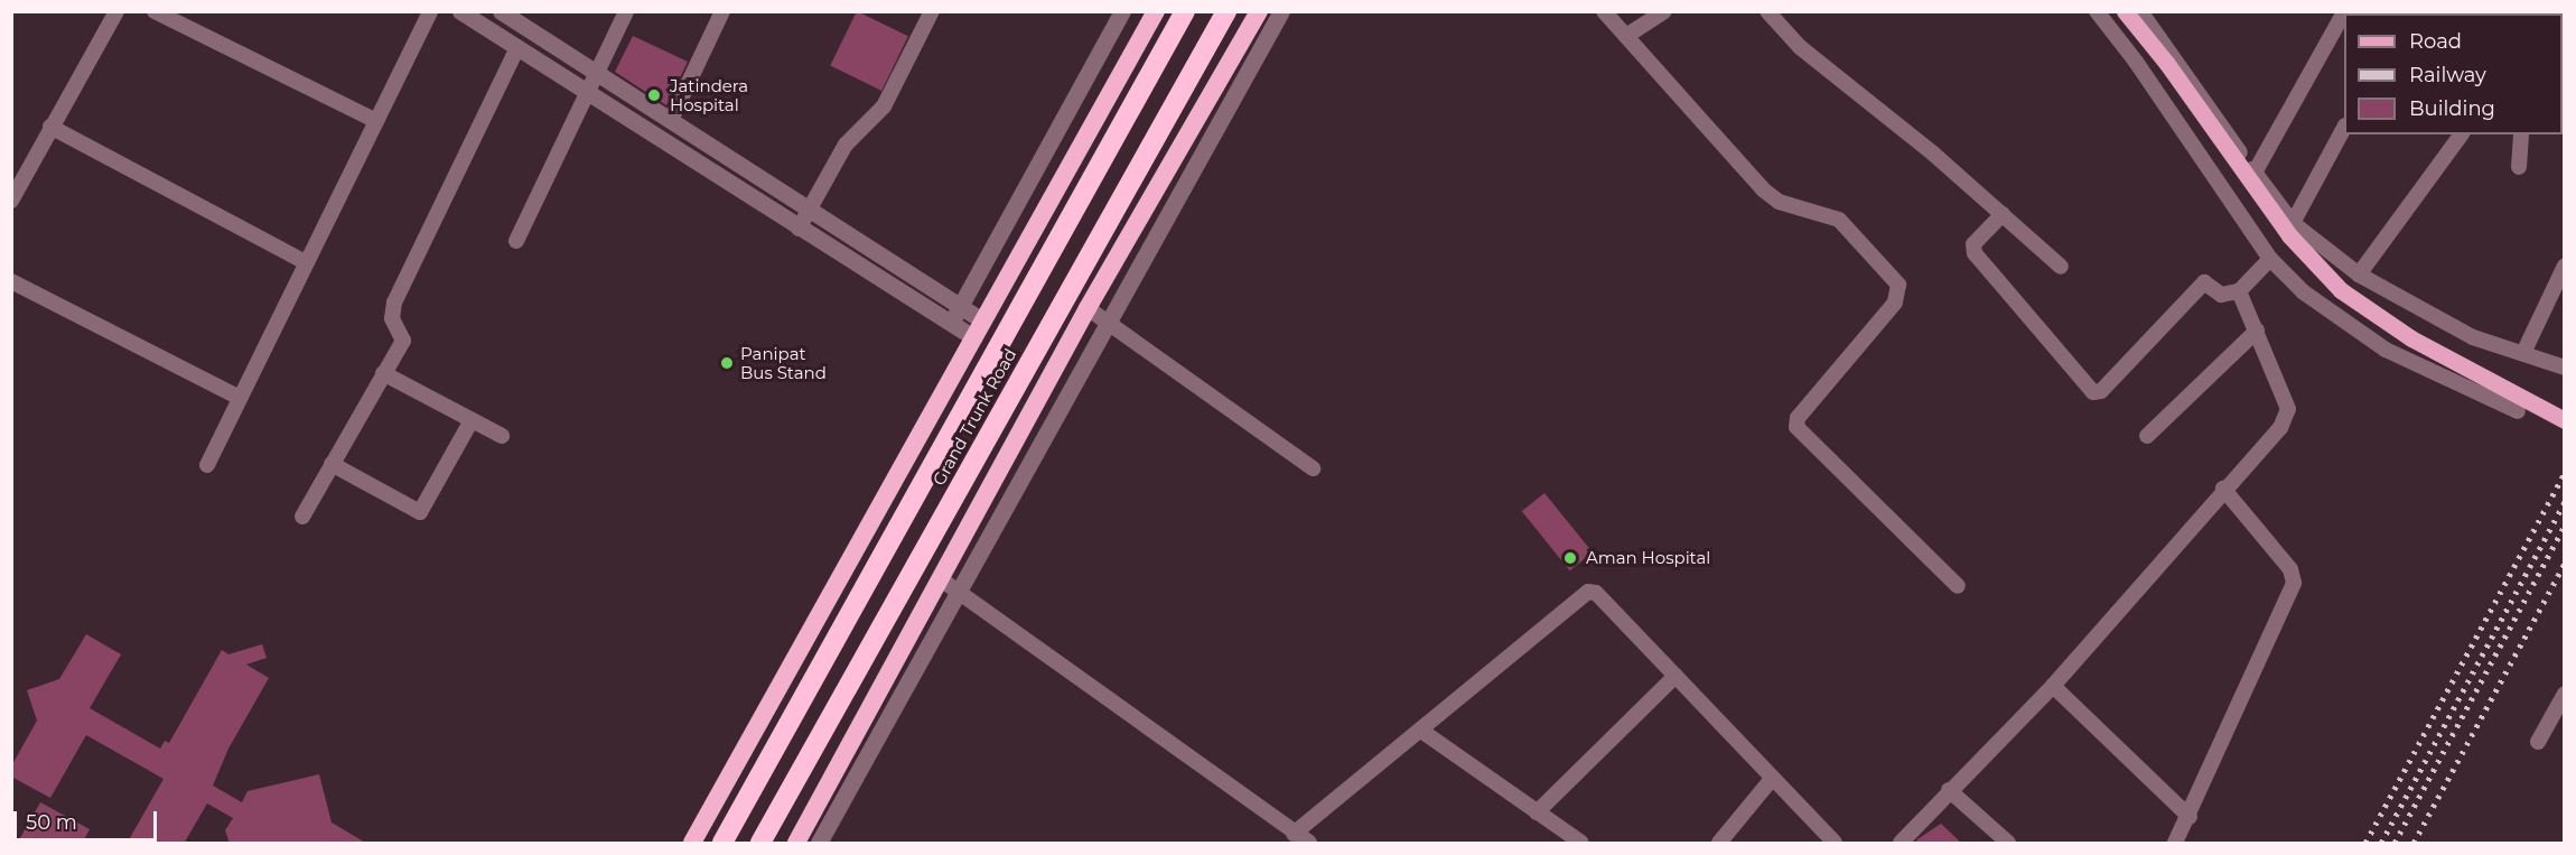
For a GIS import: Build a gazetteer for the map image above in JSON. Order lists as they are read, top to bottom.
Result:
{
  "streets": {
    "highway": ["Grand Trunk Road"]
  },
  "places": ["Jatindera Hospital", "Panipat Bus Stand", "Aman Hospital"],
  "legend": ["Road", "Railway", "Building"],
  "scale_bar": "50 m"
}
